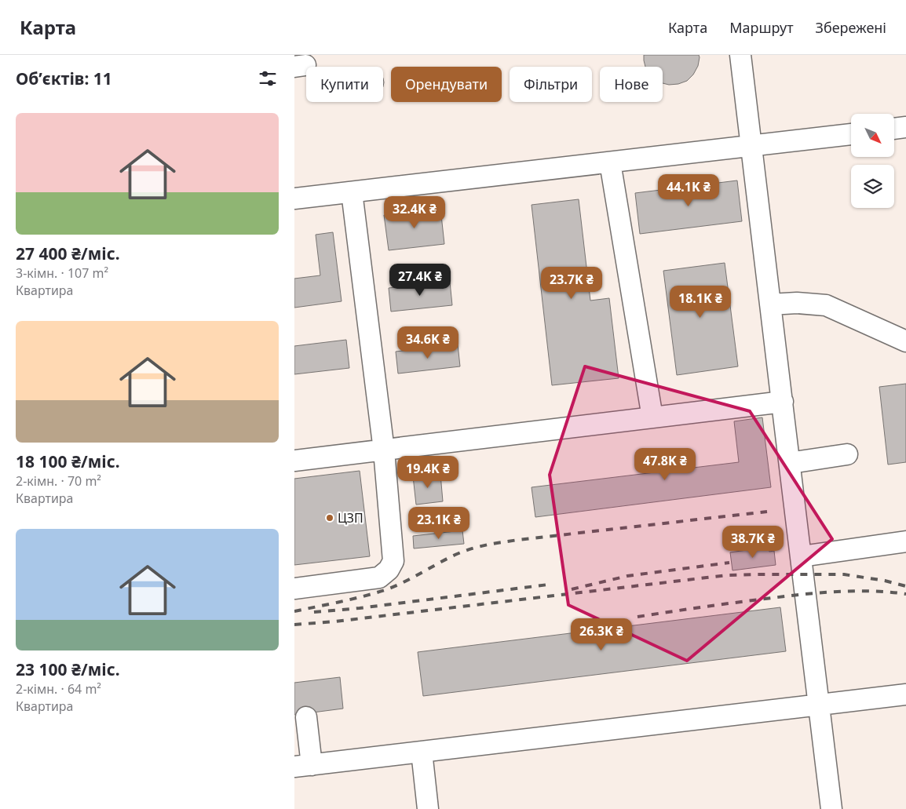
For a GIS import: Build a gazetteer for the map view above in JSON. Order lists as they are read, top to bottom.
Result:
{
  "places": ["ЦЗП"],
  "north": "bottom right",
  "page": {
    "header": "Карта",
    "nav": ["Карта", "Маршрут", "Збережені"],
    "heading": "Об’єктів: 11",
    "chip": [
      "Купити",
      "Орендувати",
      "Фільтри",
      "Нове"
    ],
    "list": [
      {
        "name": "27 400 ₴/міс.",
        "note": "3-кімн. · 107 m² · Квартира"
      },
      {
        "name": "18 100 ₴/міс.",
        "note": "2-кімн. · 70 m² · Квартира"
      },
      {
        "name": "23 100 ₴/міс.",
        "note": "2-кімн. · 64 m² · Квартира"
      }
    ],
    "price": [
      "44.1K ₴",
      "32.4K ₴",
      "27.4K ₴",
      "23.7K ₴",
      "18.1K ₴",
      "34.6K ₴",
      "47.8K ₴",
      "19.4K ₴",
      "23.1K ₴",
      "38.7K ₴",
      "26.3K ₴"
    ]
  }
}
